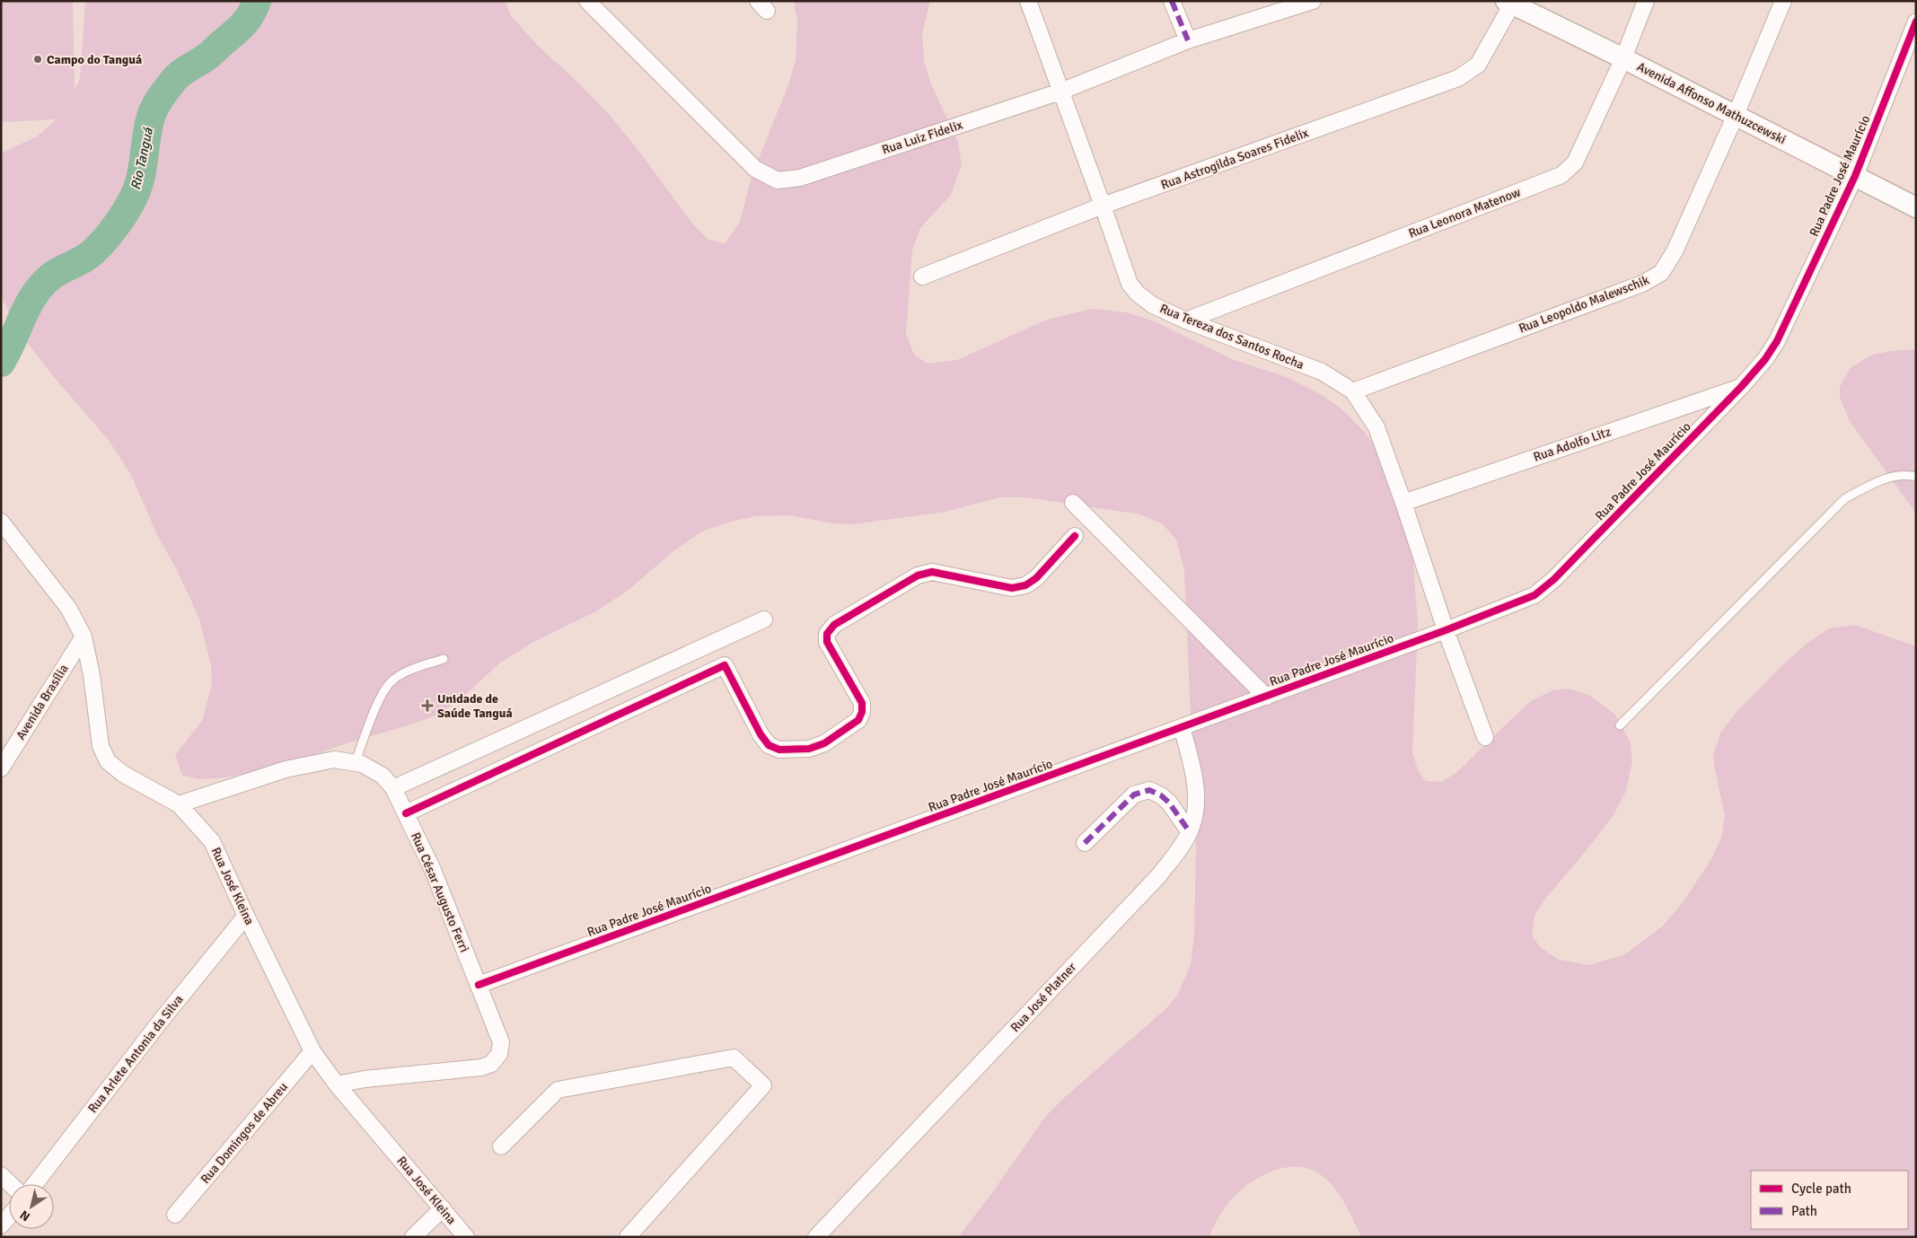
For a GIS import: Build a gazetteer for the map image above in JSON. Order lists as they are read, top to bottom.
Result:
{
  "streets": {
    "street": [
      "Avenida Affonso Mathuzcewski",
      "Rua Luiz Fidelix",
      "Rua Astrogilda Soares Fidelix",
      "Rua Padre José Maurício",
      "Rua Leonora Matenow",
      "Rua Leopoldo Malewschik",
      "Rua Tereza dos Santos Rocha",
      "Rua Adolfo Litz",
      "Avenida Brasília",
      "Rua José Kleina",
      "Rua César Augusto Ferri",
      "Rua José Platner",
      "Rua Arlete Antonia da Silva",
      "Rua Domingos de Abreu"
    ]
  },
  "crossings": [
    ["Avenida Affonso Mathuzcewski", "Rua Astrogilda Soares Fidelix"],
    ["Avenida Affonso Mathuzcewski", "Rua Padre José Maurício"],
    ["Avenida Affonso Mathuzcewski", "Rua Leonora Matenow"],
    ["Avenida Affonso Mathuzcewski", "Rua Leopoldo Malewschik"],
    ["Rua Luiz Fidelix", "Rua Tereza dos Santos Rocha"],
    ["Rua Astrogilda Soares Fidelix", "Rua Tereza dos Santos Rocha"],
    ["Rua Padre José Maurício", "Rua Tereza dos Santos Rocha"],
    ["Rua Padre José Maurício", "Rua Adolfo Litz"],
    ["Rua Padre José Maurício", "Rua César Augusto Ferri"],
    ["Rua Padre José Maurício", "Rua José Platner"],
    ["Rua Leonora Matenow", "Rua Tereza dos Santos Rocha"],
    ["Rua Leopoldo Malewschik", "Rua Tereza dos Santos Rocha"],
    ["Rua Tereza dos Santos Rocha", "Rua Adolfo Litz"],
    ["Avenida Brasília", "Rua José Kleina"],
    ["Rua José Kleina", "Rua César Augusto Ferri"],
    ["Rua José Kleina", "Rua Arlete Antonia da Silva"],
    ["Rua José Kleina", "Rua Domingos de Abreu"]
  ],
  "water": ["Rio Tanguá"],
  "places": {
    "other": ["Campo do Tanguá"],
    "health": ["Unidade de Saúde Tanguá"]
  },
  "legend": ["Cycle path", "Path"],
  "north": "bottom left"
}
